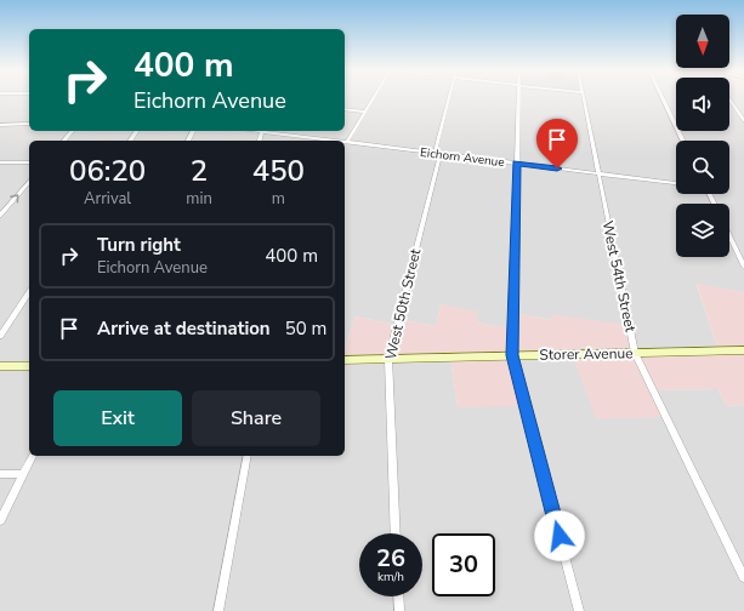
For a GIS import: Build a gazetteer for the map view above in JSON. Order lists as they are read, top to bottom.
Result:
{
  "streets": {
    "street": [
      "Eichorn Avenue",
      "West 54th Street",
      "West 50th Street",
      "Storer Avenue"
    ]
  },
  "crossings": [
    ["Eichorn Avenue", "West 54th Street"],
    ["Eichorn Avenue", "West 50th Street"],
    ["West 54th Street", "Storer Avenue"],
    ["West 50th Street", "Storer Avenue"]
  ],
  "north": "bottom",
  "page": {
    "turn": ["400 m", "Eichorn Avenue"],
    "eta": [
      "06:20",
      "Arrival",
      "2",
      "min",
      "450",
      "m"
    ],
    "list": [
      {
        "name": "Turn right",
        "note": "Eichorn Avenue",
        "value": "400 m"
      },
      {
        "name": "Arrive at destination",
        "value": "50 m"
      }
    ],
    "buttons": ["Exit", "Share"],
    "speed": "26 km/h",
    "limit": "30"
  }
}
